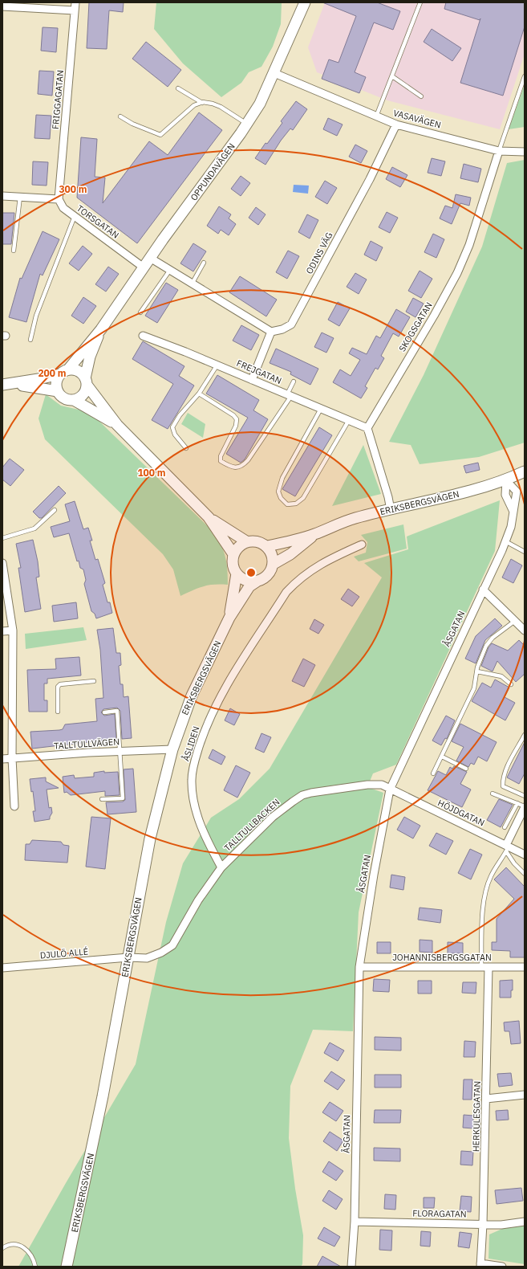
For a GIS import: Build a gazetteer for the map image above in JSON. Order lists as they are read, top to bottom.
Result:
{
  "streets": {
    "main road": ["OPPUNDAVÄGEN", "ERIKSBERGSVÄGEN"],
    "street": [
      "FRIGGAGATAN",
      "VASAVÄGEN",
      "TORSGATAN",
      "ODINS VÄG",
      "SKOGSGATAN",
      "FREJGATAN",
      "ÅSGATAN",
      "TALLTULLVÄGEN",
      "ÅSLIDEN",
      "HÖJDGATAN",
      "TALLTULLBACKEN",
      "DJULÖ ALLÉ",
      "JOHANNISBERGSGATAN",
      "HERKULESGATAN",
      "FLORAGATAN"
    ]
  },
  "crossings": [
    ["FRIGGAGATAN", "TORSGATAN"],
    ["VASAVÄGEN", "OPPUNDAVÄGEN"],
    ["VASAVÄGEN", "ODINS VÄG"],
    ["VASAVÄGEN", "SKOGSGATAN"],
    ["OPPUNDAVÄGEN", "TORSGATAN"],
    ["SKOGSGATAN", "FREJGATAN"],
    ["ERIKSBERGSVÄGEN", "ÅSGATAN"],
    ["ERIKSBERGSVÄGEN", "TALLTULLVÄGEN"],
    ["ERIKSBERGSVÄGEN", "DJULÖ ALLÉ"],
    ["ÅSGATAN", "HÖJDGATAN"],
    ["ÅSGATAN", "TALLTULLBACKEN"],
    ["ÅSGATAN", "JOHANNISBERGSGATAN"],
    ["ÅSGATAN", "FLORAGATAN"],
    ["ÅSLIDEN", "TALLTULLBACKEN"],
    ["HÖJDGATAN", "TALLTULLBACKEN"],
    ["JOHANNISBERGSGATAN", "HERKULESGATAN"],
    ["HERKULESGATAN", "FLORAGATAN"]
  ],
  "rings": ["300 m", "200 m", "100 m"]
}
